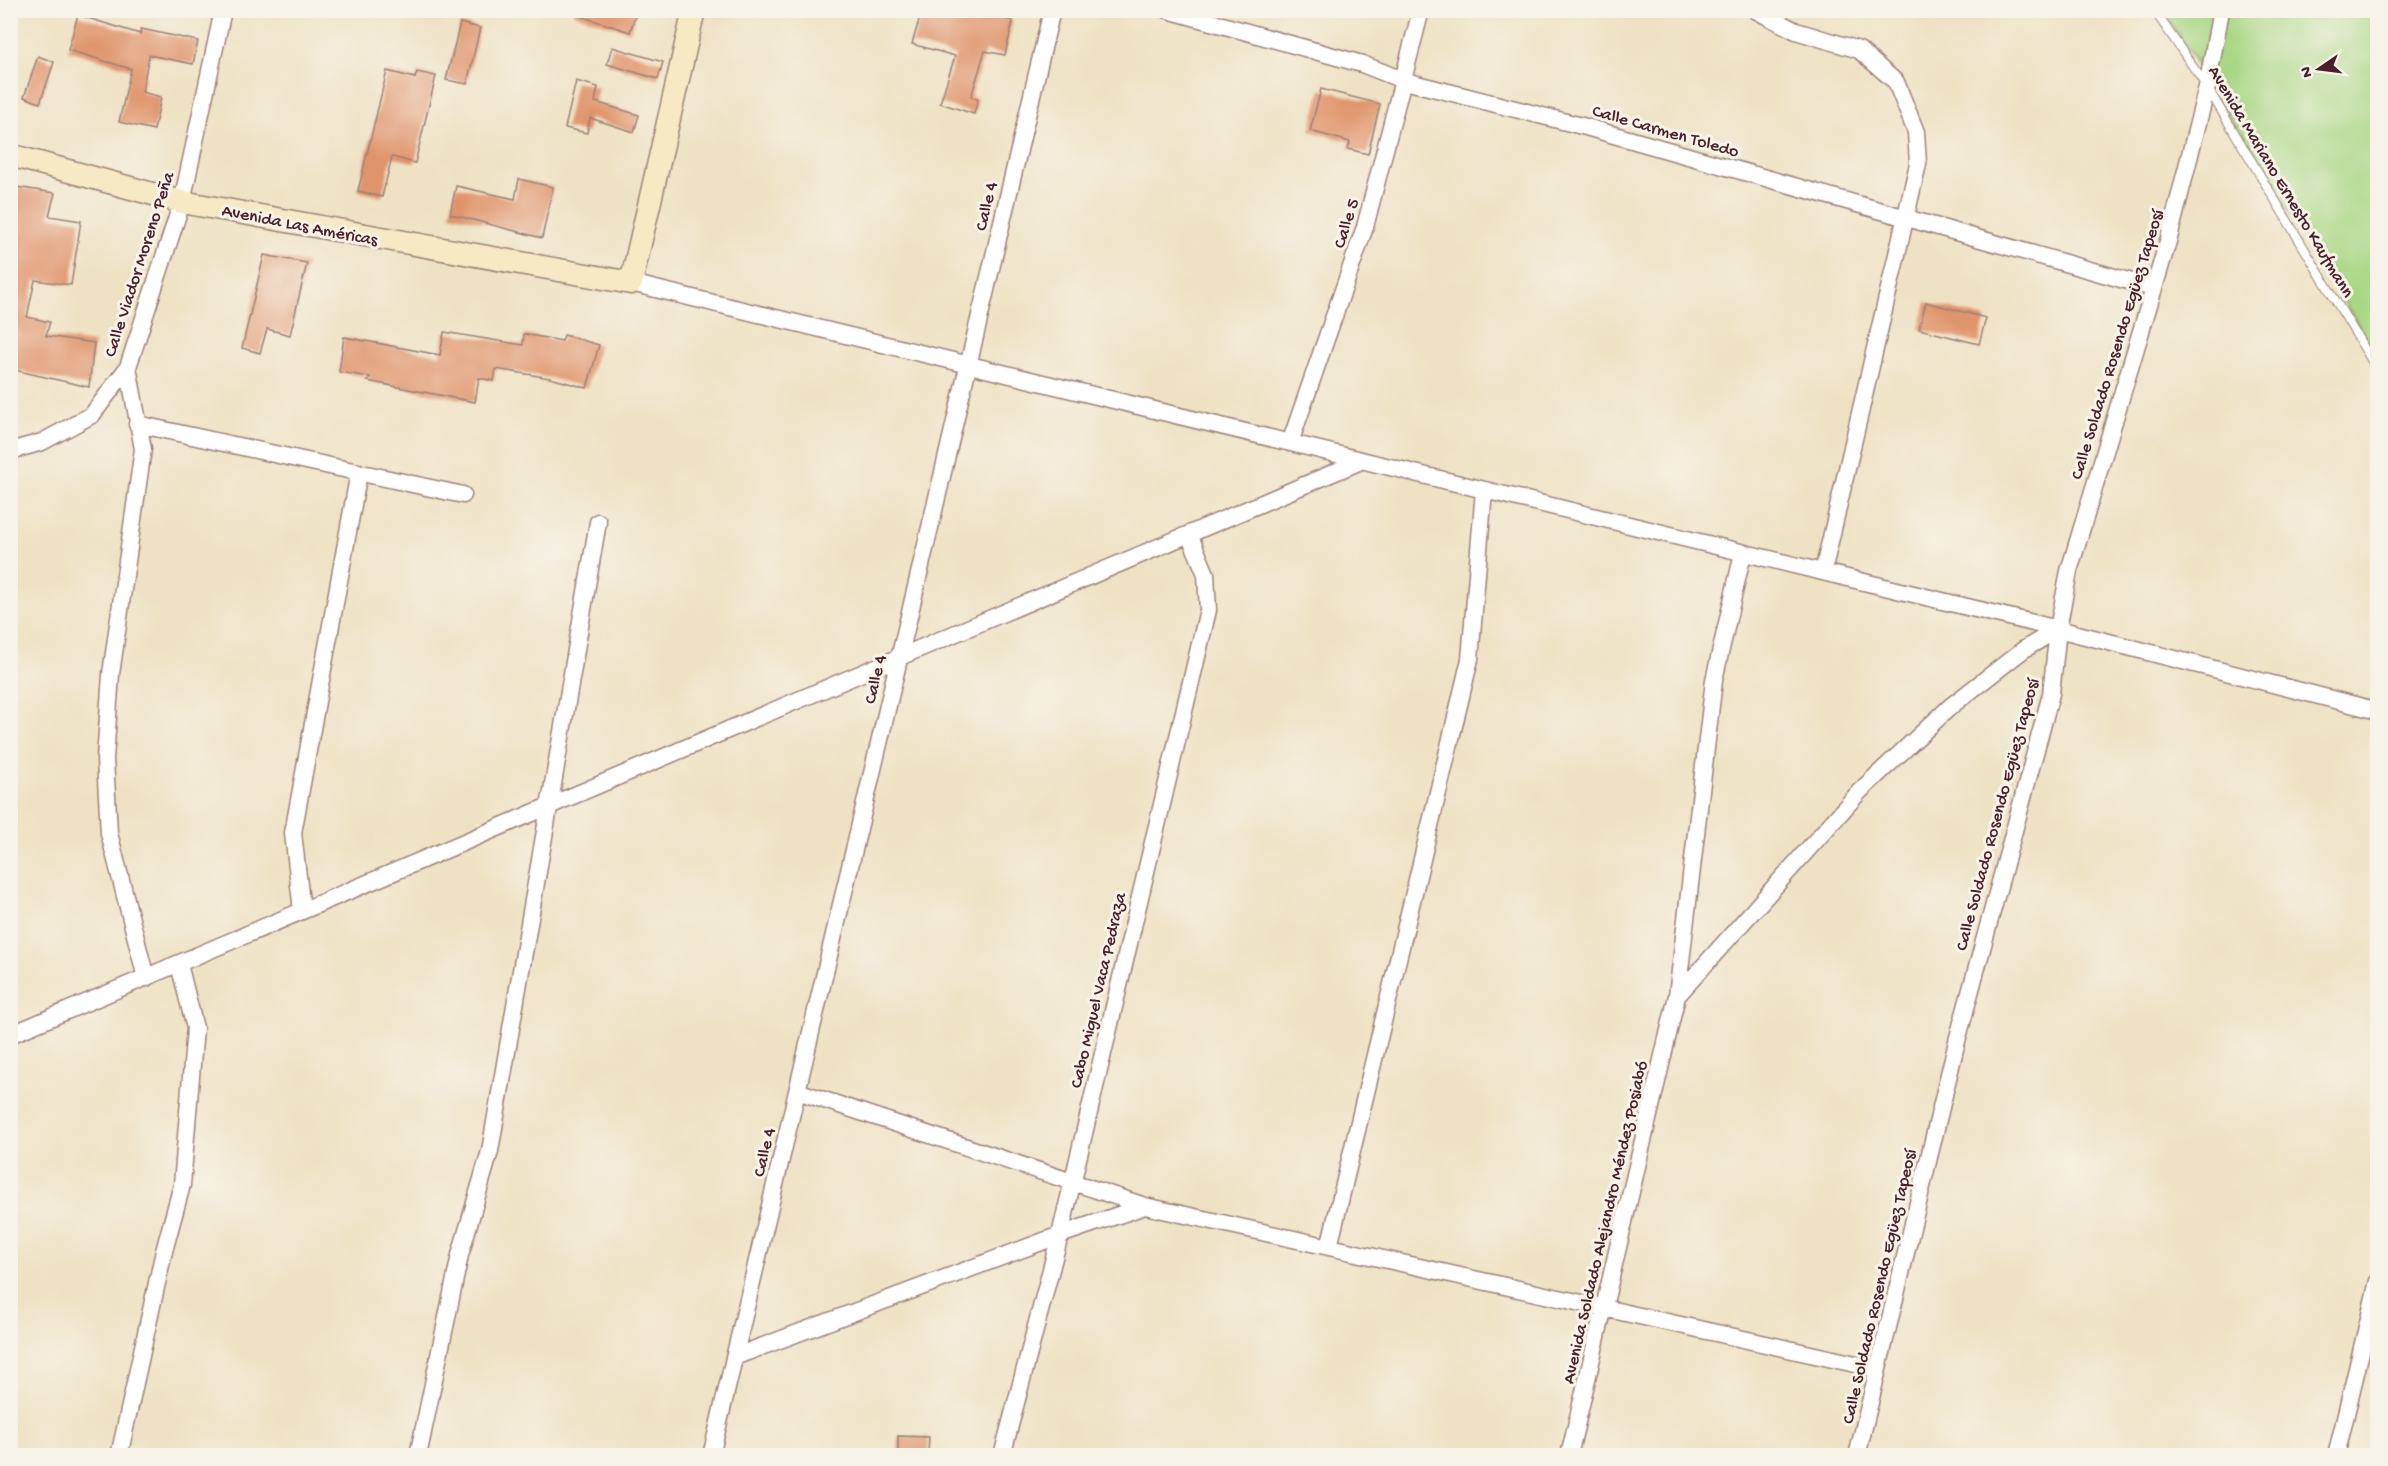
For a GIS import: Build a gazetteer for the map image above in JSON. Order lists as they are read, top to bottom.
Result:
{
  "streets": {
    "main road": ["Avenida Las Américas"],
    "street": [
      "Calle Carmen Toledo",
      "Calle 4",
      "Calle 5",
      "Calle Viador Moreno Peña",
      "Calle Soldado Rosendo Egüez Tapeosí",
      "Cabo Miguel Vaca Pedraza",
      "Avenida Soldado Alejandro Méndez Posiabó"
    ],
    "lane": ["Avenida Mariano Ernesto Kaufmann"]
  },
  "crossings": [
    ["Calle Carmen Toledo", "Calle 5"],
    ["Calle Carmen Toledo", "Calle Soldado Rosendo Egüez Tapeosí"],
    ["Avenida Mariano Ernesto Kaufmann", "Calle Soldado Rosendo Egüez Tapeosí"],
    ["Avenida Las Américas", "Calle Viador Moreno Peña"]
  ],
  "north": "left"
}
